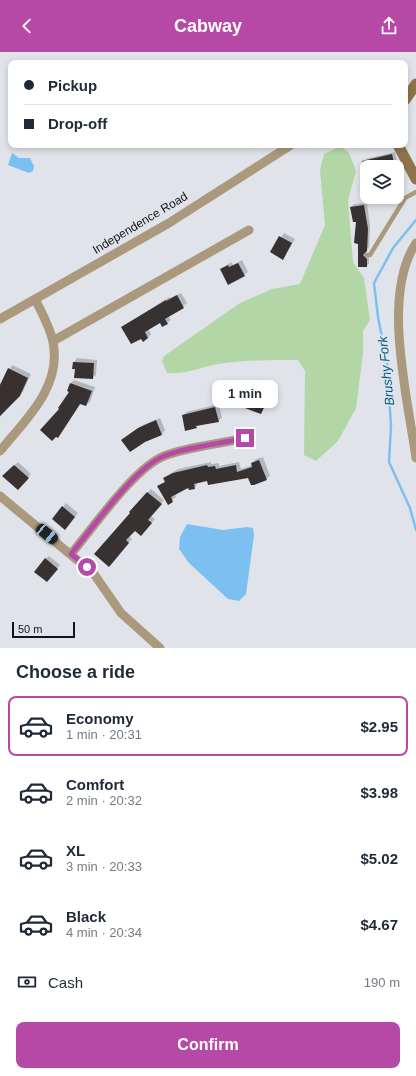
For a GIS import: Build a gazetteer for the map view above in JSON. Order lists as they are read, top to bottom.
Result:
{
  "streets": {
    "street": ["Independence Road"]
  },
  "water": ["Brushy Fork"],
  "scale_bar": "50 m",
  "page": {
    "header": "Cabway",
    "banner": ["Pickup", "Drop-off"],
    "bubble": "1 min",
    "scale": "50 m",
    "heading": "Choose a ride",
    "list": [
      {
        "name": "Economy",
        "note": "1 min · 20:31",
        "value": "$2.95"
      },
      {
        "name": "Comfort",
        "note": "2 min · 20:32",
        "value": "$3.98"
      },
      {
        "name": "XL",
        "note": "3 min · 20:33",
        "value": "$5.02"
      },
      {
        "name": "Black",
        "note": "4 min · 20:34",
        "value": "$4.67"
      }
    ],
    "pay": ["Cash", "190 m"],
    "buttons": "Confirm"
  }
}
